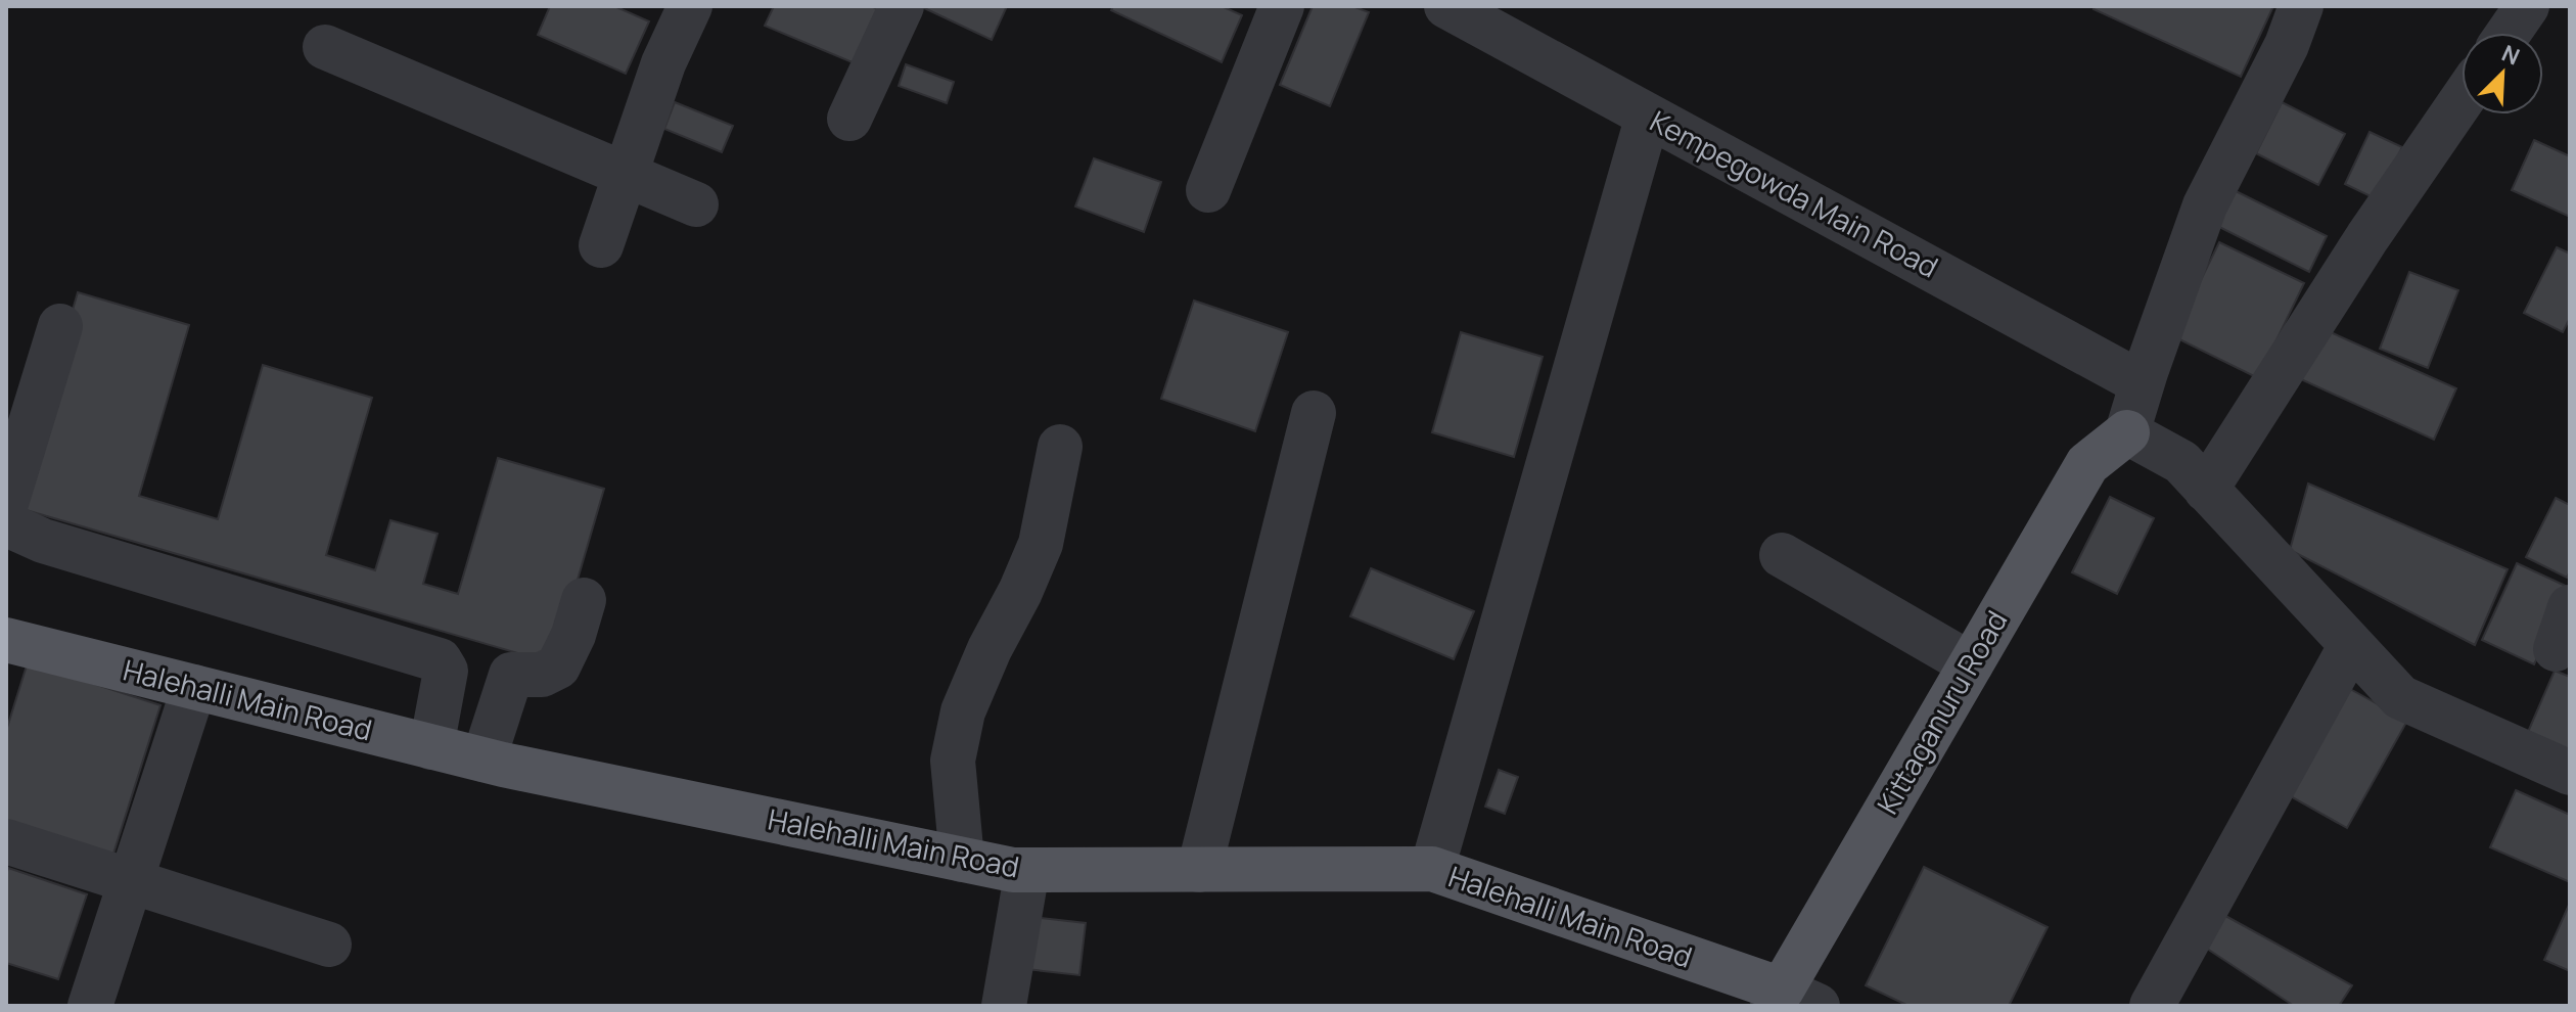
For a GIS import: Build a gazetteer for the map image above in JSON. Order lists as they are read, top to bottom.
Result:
{
  "streets": {
    "main road": ["Halehalli Main Road", "Kittaganuru Road"],
    "street": ["Kempegowda Main Road"]
  },
  "crossings": [
    ["Halehalli Main Road", "Kittaganuru Road"]
  ],
  "north": "top right"
}
